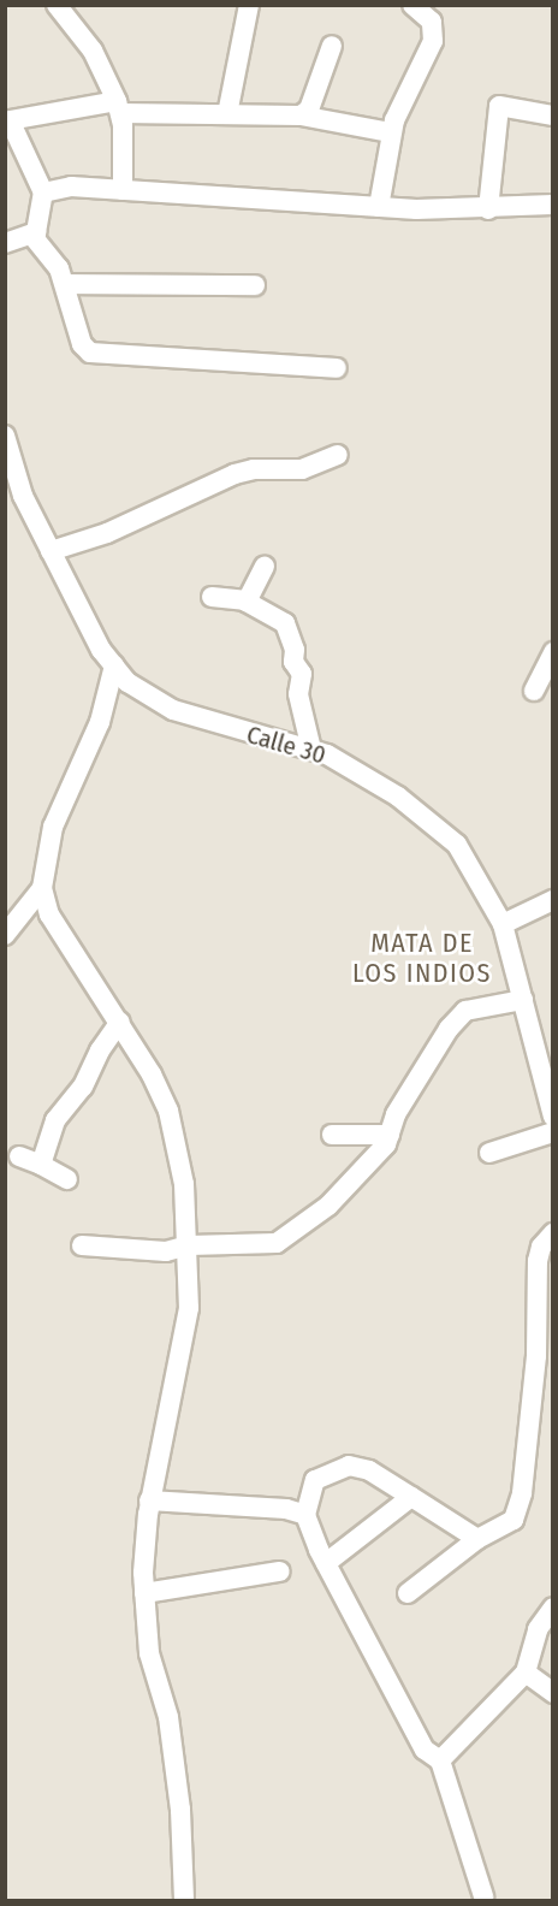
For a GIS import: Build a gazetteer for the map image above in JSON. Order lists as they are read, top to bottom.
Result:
{
  "streets": {
    "street": ["Calle 30"]
  },
  "districts": ["MATA DE LOS INDIOS"]
}
